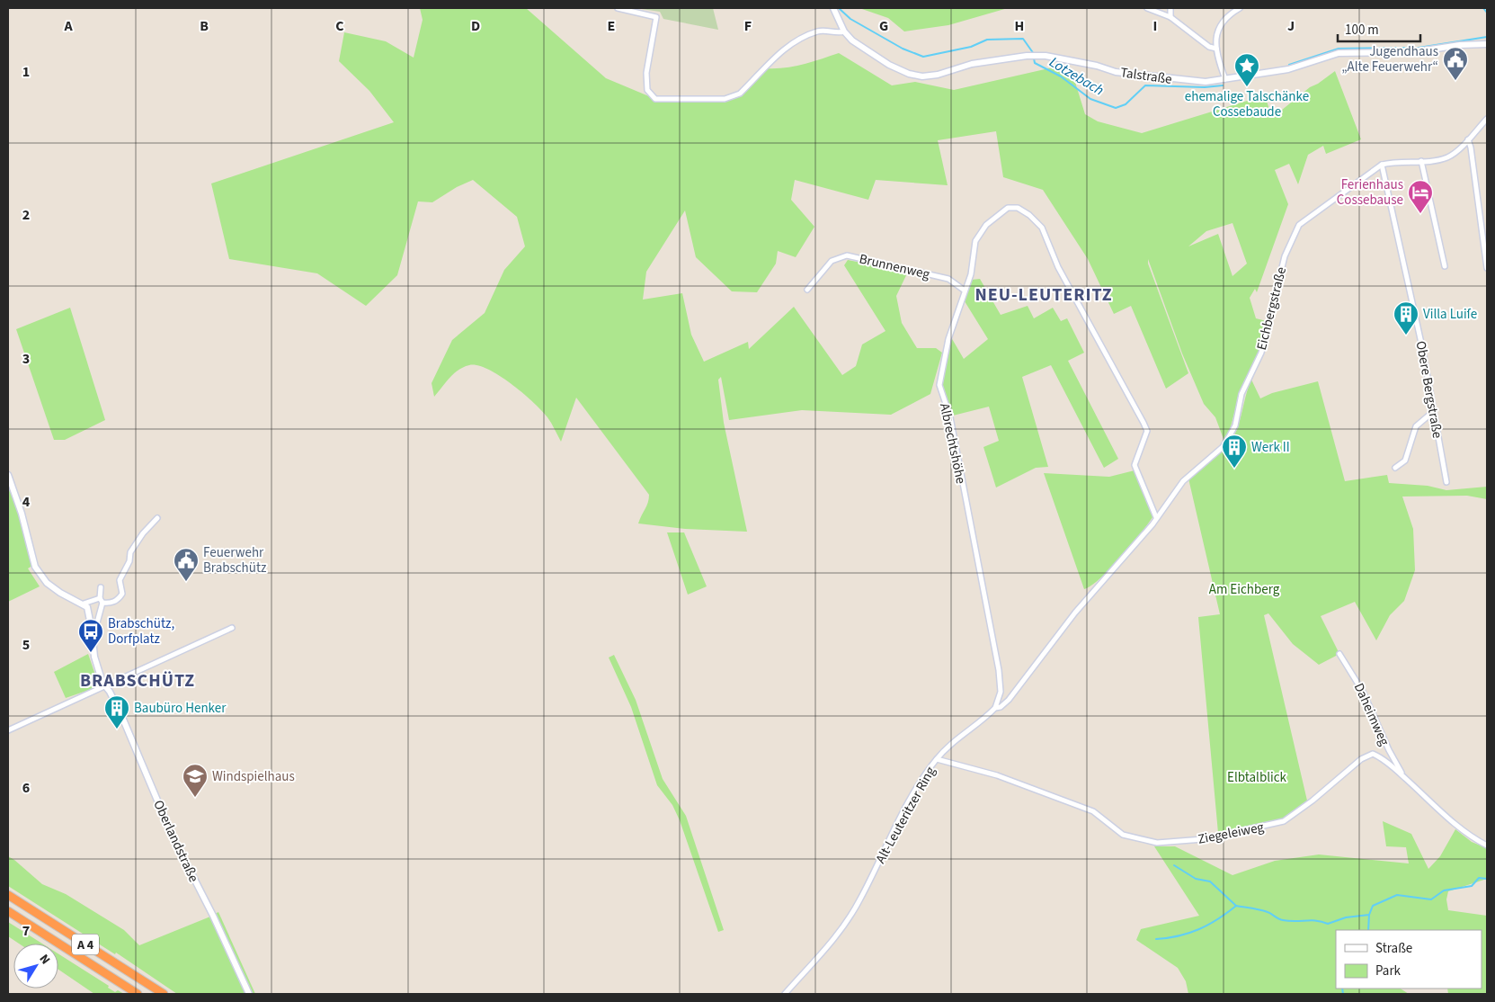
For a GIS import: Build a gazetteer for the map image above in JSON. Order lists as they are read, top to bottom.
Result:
{
  "streets": {
    "highway": ["A 4"],
    "street": [
      "Talstraße",
      "Brunnenweg",
      "Eichbergstraße",
      "Obere Bergstraße",
      "Albrechtshöhe",
      "Daheimweg",
      "Alt-Leuteritzer Ring",
      "Ziegeleiweg",
      "Oberlandstraße"
    ]
  },
  "crossings": [
    ["Brunnenweg", "Albrechtshöhe"],
    ["Eichbergstraße", "Obere Bergstraße"],
    ["Eichbergstraße", "Albrechtshöhe"],
    ["Eichbergstraße", "Alt-Leuteritzer Ring"],
    ["Albrechtshöhe", "Alt-Leuteritzer Ring"],
    ["Daheimweg", "Ziegeleiweg"],
    ["Alt-Leuteritzer Ring", "Ziegeleiweg"]
  ],
  "districts": ["NEU-LEUTERITZ", "BRABSCHÜTZ"],
  "water": ["Lotzebach"],
  "parks": ["Am Eichberg", "Elbtalblick"],
  "places": {
    "public building": ["Jugendhaus „Alte Feuerwehr“", "Feuerwehr Brabschütz"],
    "place": ["ehemalige Talschänke Cossebaude"],
    "hotel": ["Ferienhaus Cossebause"],
    "building": ["Villa Luiſe", "Werk II", "Baubüro Henker"],
    "bus stop": ["Brabschütz, Dorfplatz"],
    "school or university": ["Windspielhaus"]
  },
  "legend": ["Straße", "Park"],
  "scale_bar": "100 m",
  "north": "top right",
  "grid": {
    "columns": [
      "A",
      "B",
      "C",
      "D",
      "E",
      "F",
      "G",
      "H",
      "I",
      "J"
    ],
    "rows": [
      "1",
      "2",
      "3",
      "4",
      "5",
      "6",
      "7"
    ]
  }
}
